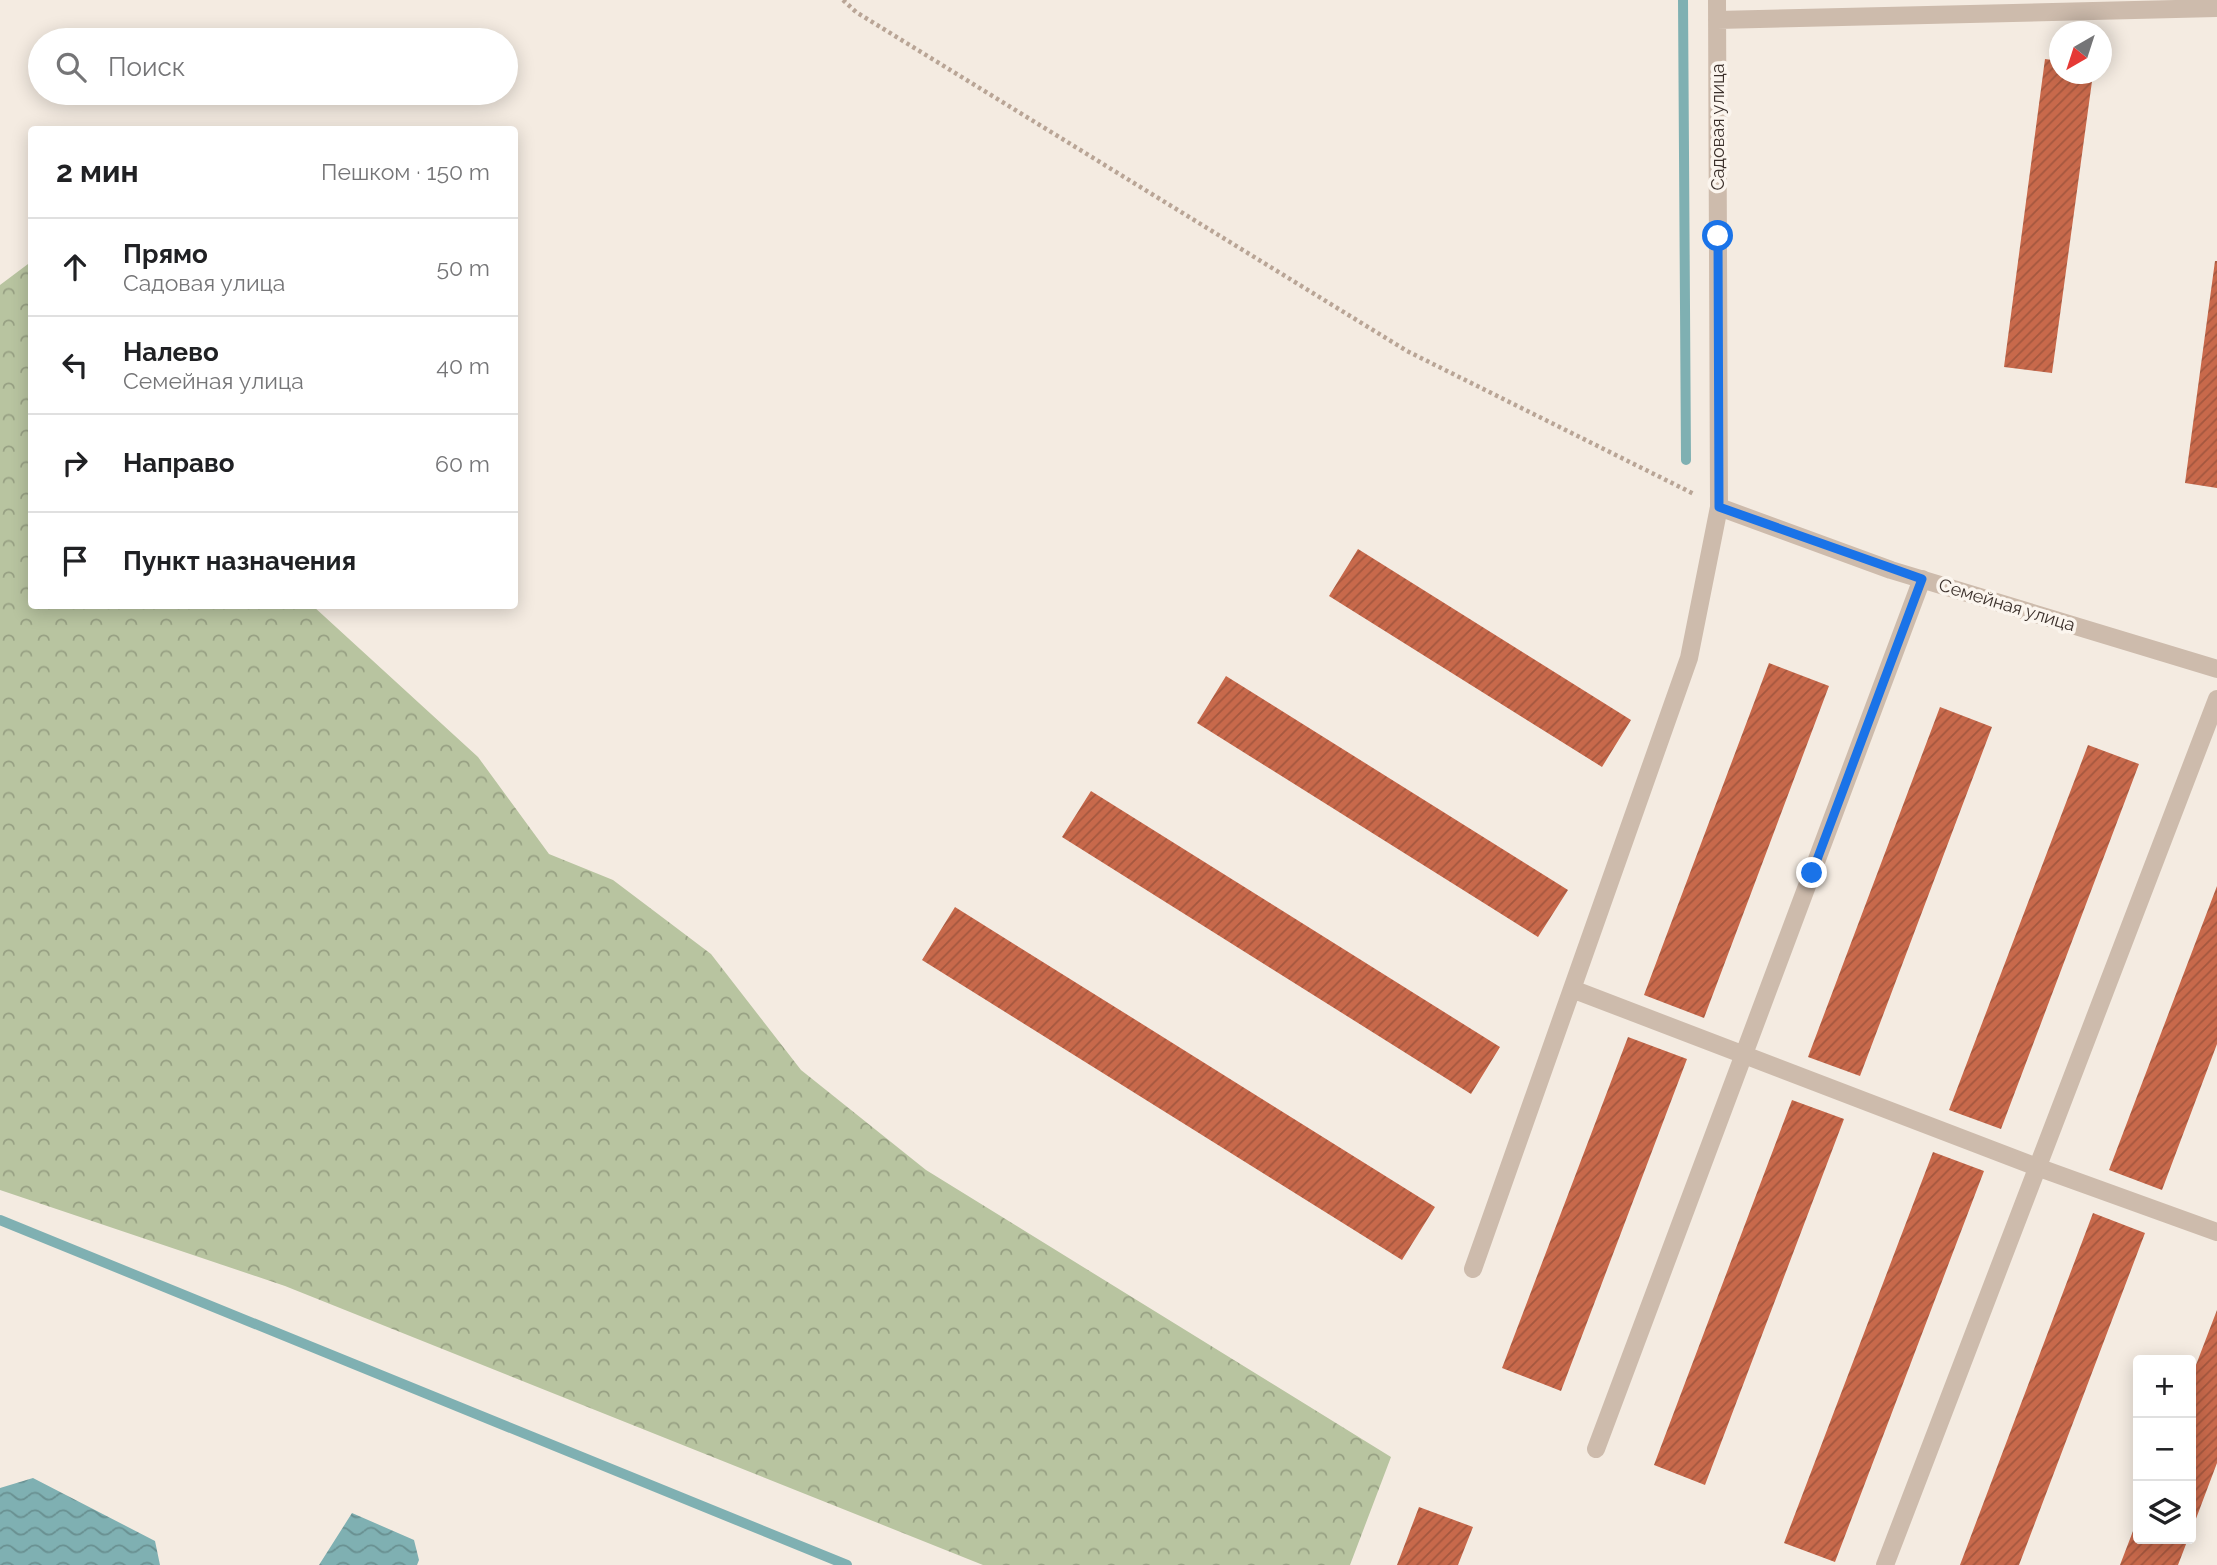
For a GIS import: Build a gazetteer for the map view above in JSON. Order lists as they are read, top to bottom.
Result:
{
  "streets": {
    "street": ["Садовая улица", "Семейная улица"]
  },
  "crossings": [
    ["Садовая улица", "Семейная улица"]
  ],
  "north": "bottom left",
  "page": {
    "search": "Поиск",
    "heading": ["2 мин", "Пешком · 150 m"],
    "list": [
      ["Прямо", "Садовая улица", "50 m"],
      ["Налево", "Семейная улица", "40 m"],
      ["Направо", "60 m"],
      "Пункт назначения"
    ],
    "map_buttons": ["+", "−"]
  }
}
